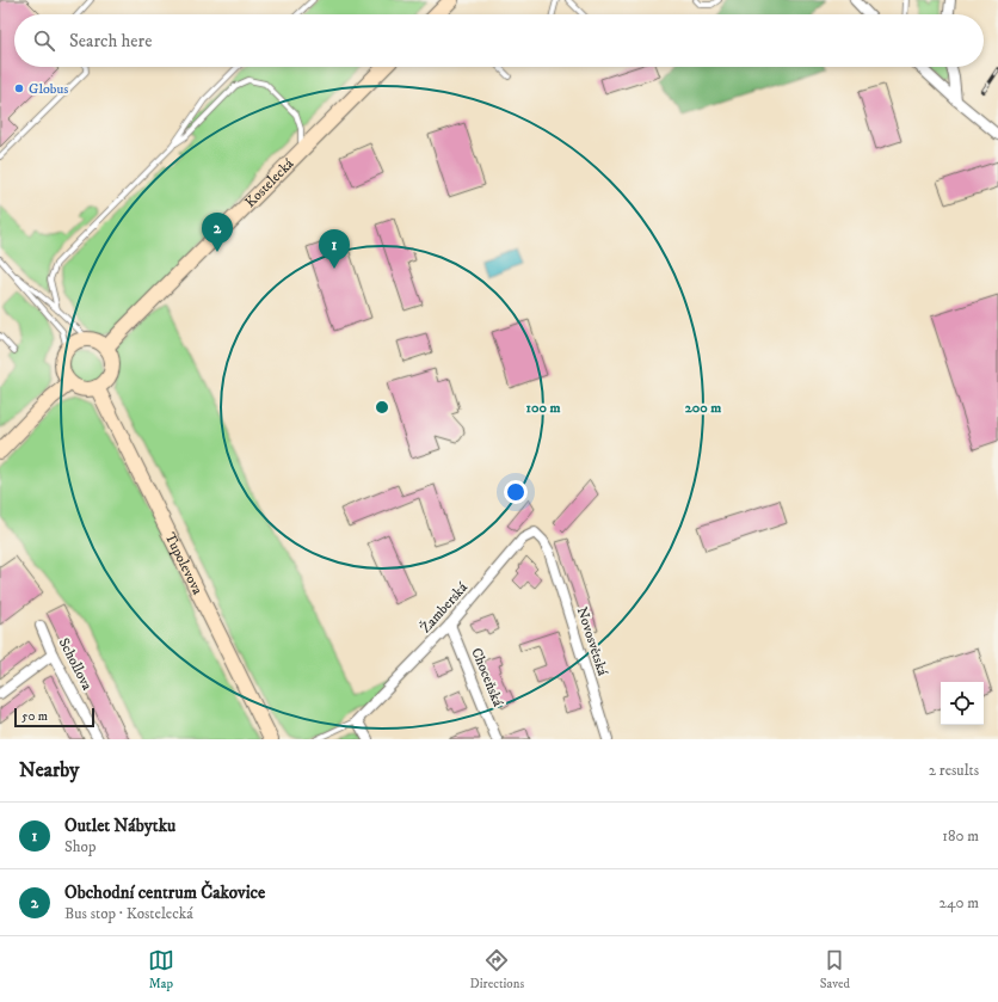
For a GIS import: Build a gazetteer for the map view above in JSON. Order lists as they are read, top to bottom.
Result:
{
  "streets": {
    "main road": ["Kostelecká", "Tupolevova"],
    "street": [
      "Žamberská",
      "Novosvětská",
      "Schollova",
      "Choceňská"
    ]
  },
  "crossings": [
    ["Kostelecká", "Tupolevova"],
    ["Žamberská", "Novosvětská"],
    ["Žamberská", "Choceňská"]
  ],
  "places": ["Globus"],
  "scale_bar": "50 m",
  "page": {
    "search": "Search here",
    "pins": ["2", "1"],
    "scale": "50 m",
    "heading": ["Nearby", "2 results"],
    "list": [
      {
        "mark": "1",
        "name": "Outlet Nábytku",
        "note": "Shop",
        "value": "180 m"
      },
      {
        "mark": "2",
        "name": "Obchodní centrum Čakovice",
        "note": "Bus stop · Kostelecká",
        "value": "240 m"
      }
    ],
    "nav": ["Map", "Directions", "Saved"]
  },
  "rings": ["100 m", "200 m"]
}
